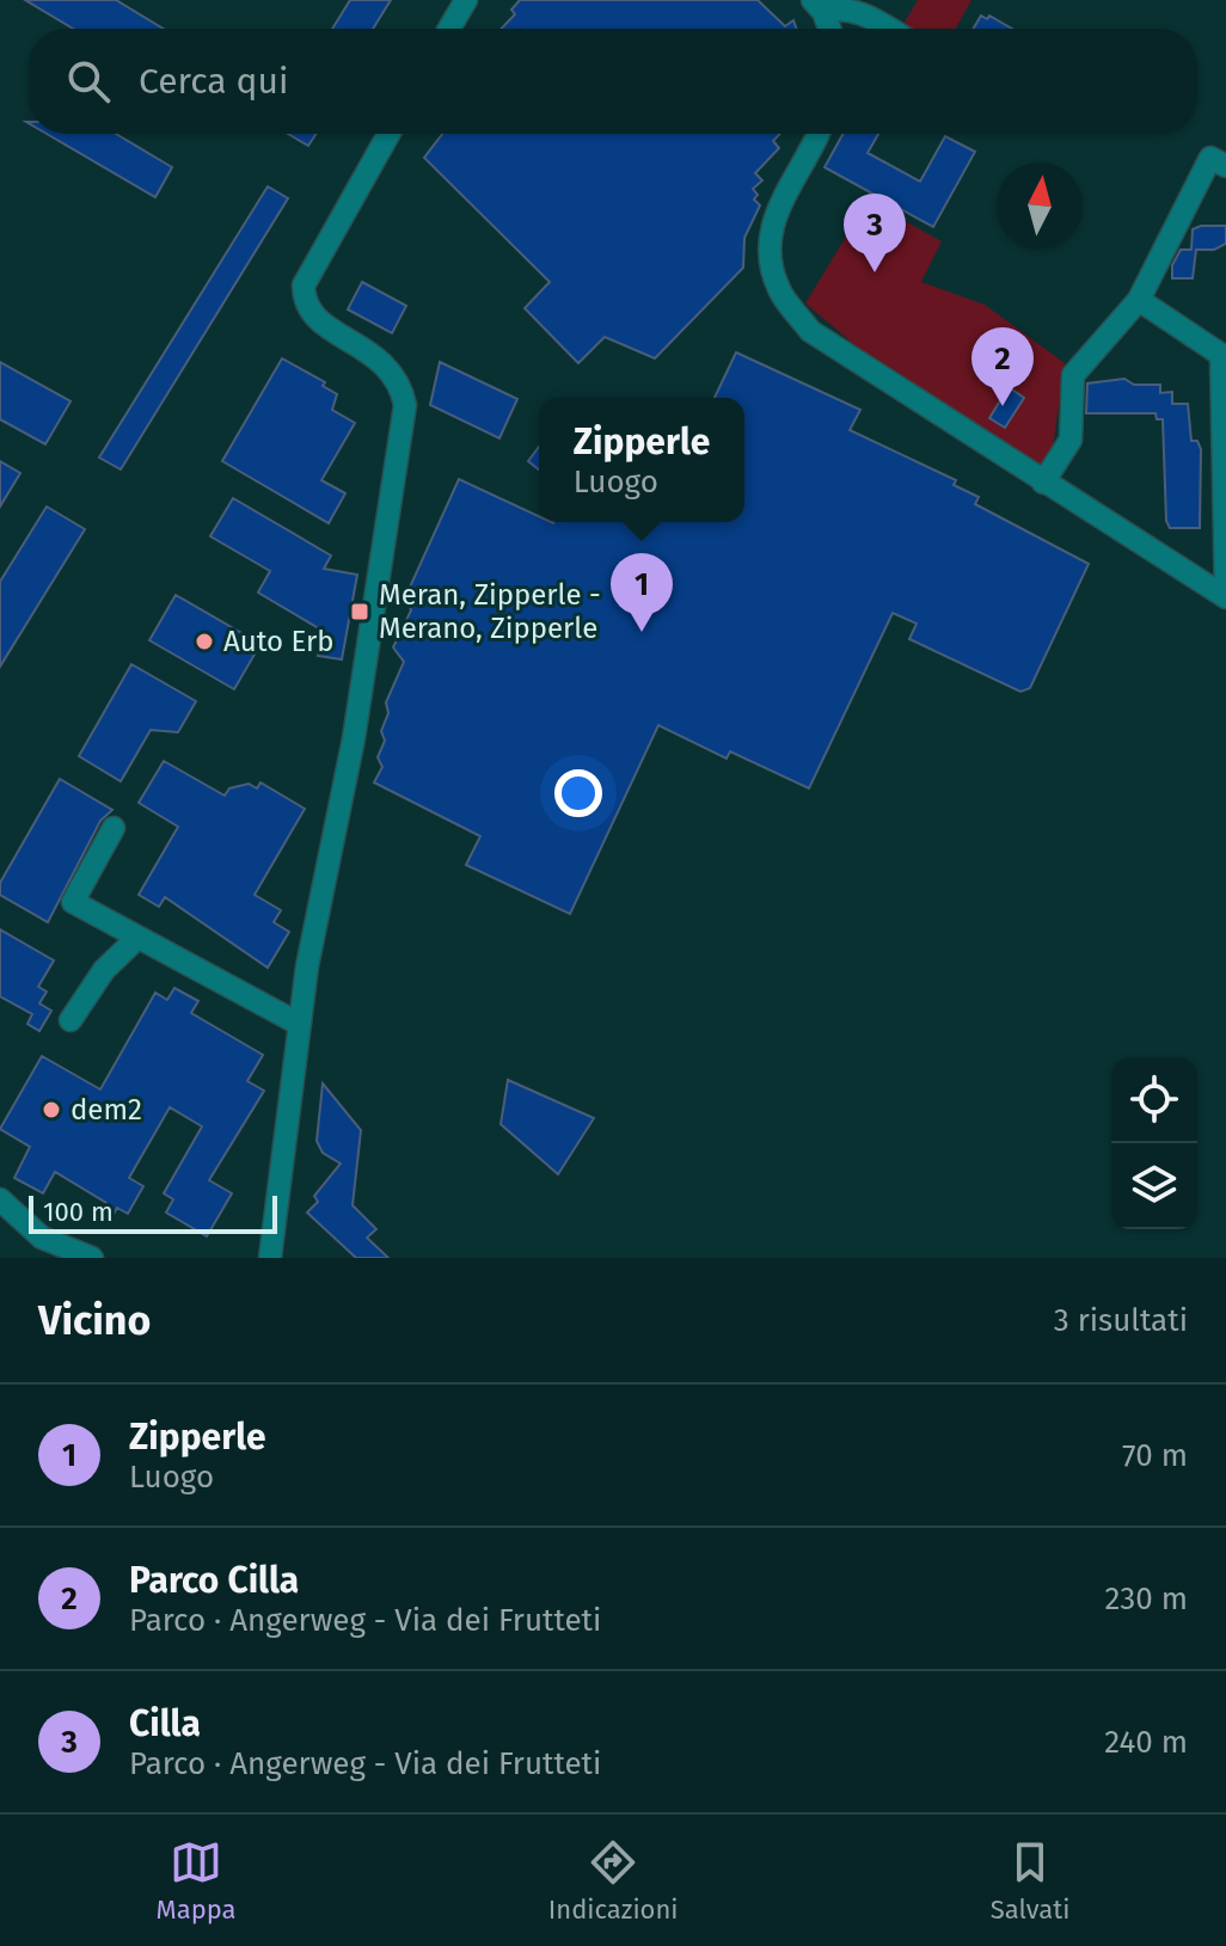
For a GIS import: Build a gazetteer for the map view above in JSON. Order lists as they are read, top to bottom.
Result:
{
  "places": {
    "transit": ["Meran, Zipperle - Merano, Zipperle"],
    "other": ["Auto Erb", "dem2"]
  },
  "scale_bar": "100 m",
  "north": "top",
  "page": {
    "search": "Cerca qui",
    "pins": ["3", "2", "1"],
    "popup": ["Zipperle", "Luogo"],
    "scale": "100 m",
    "heading": ["Vicino", "3 risultati"],
    "list": [
      {
        "mark": "1",
        "name": "Zipperle",
        "note": "Luogo",
        "value": "70 m"
      },
      {
        "mark": "2",
        "name": "Parco Cilla",
        "note": "Parco · Angerweg - Via dei Frutteti",
        "value": "230 m"
      },
      {
        "mark": "3",
        "name": "Cilla",
        "note": "Parco · Angerweg - Via dei Frutteti",
        "value": "240 m"
      }
    ],
    "nav": ["Mappa", "Indicazioni", "Salvati"]
  }
}
